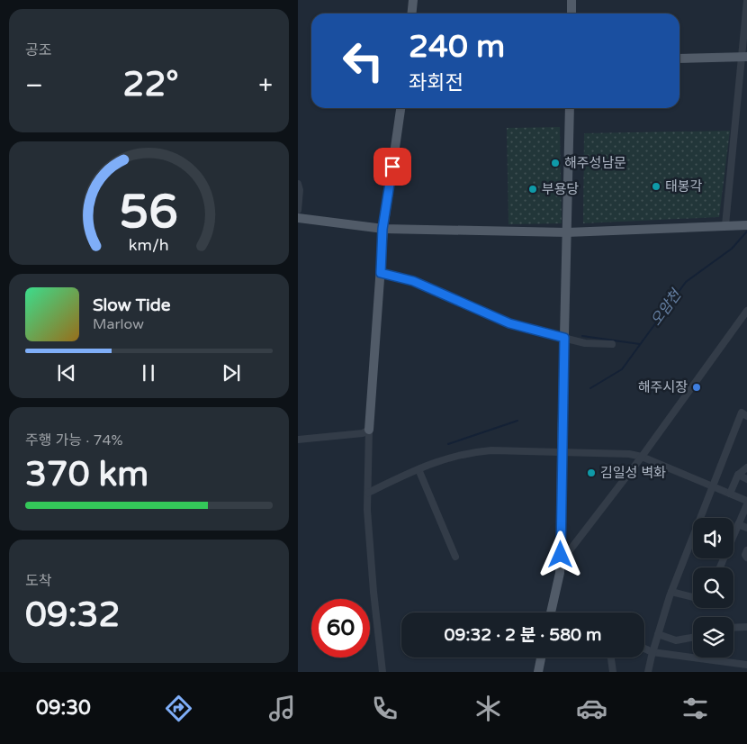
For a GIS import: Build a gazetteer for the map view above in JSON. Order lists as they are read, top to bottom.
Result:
{
  "water": ["오암천"],
  "places": [
    "해주성남문",
    "태봉각",
    "부용당",
    "해주시장",
    "김일성 벽화"
  ],
  "page": {
    "tile": [
      "공조",
      ["주행 가능 · 74%", "370 km"],
      ["도착", "09:32"]
    ],
    "turn": ["240 m", "좌회전"],
    "heat": ["−", "22°", "+"],
    "song": ["Slow Tide", "Marlow"],
    "limit": "60",
    "trip": "09:32 · 2 분 · 580 m",
    "tabs": "09:30",
    "gauge": ["56", "km/h"]
  }
}
